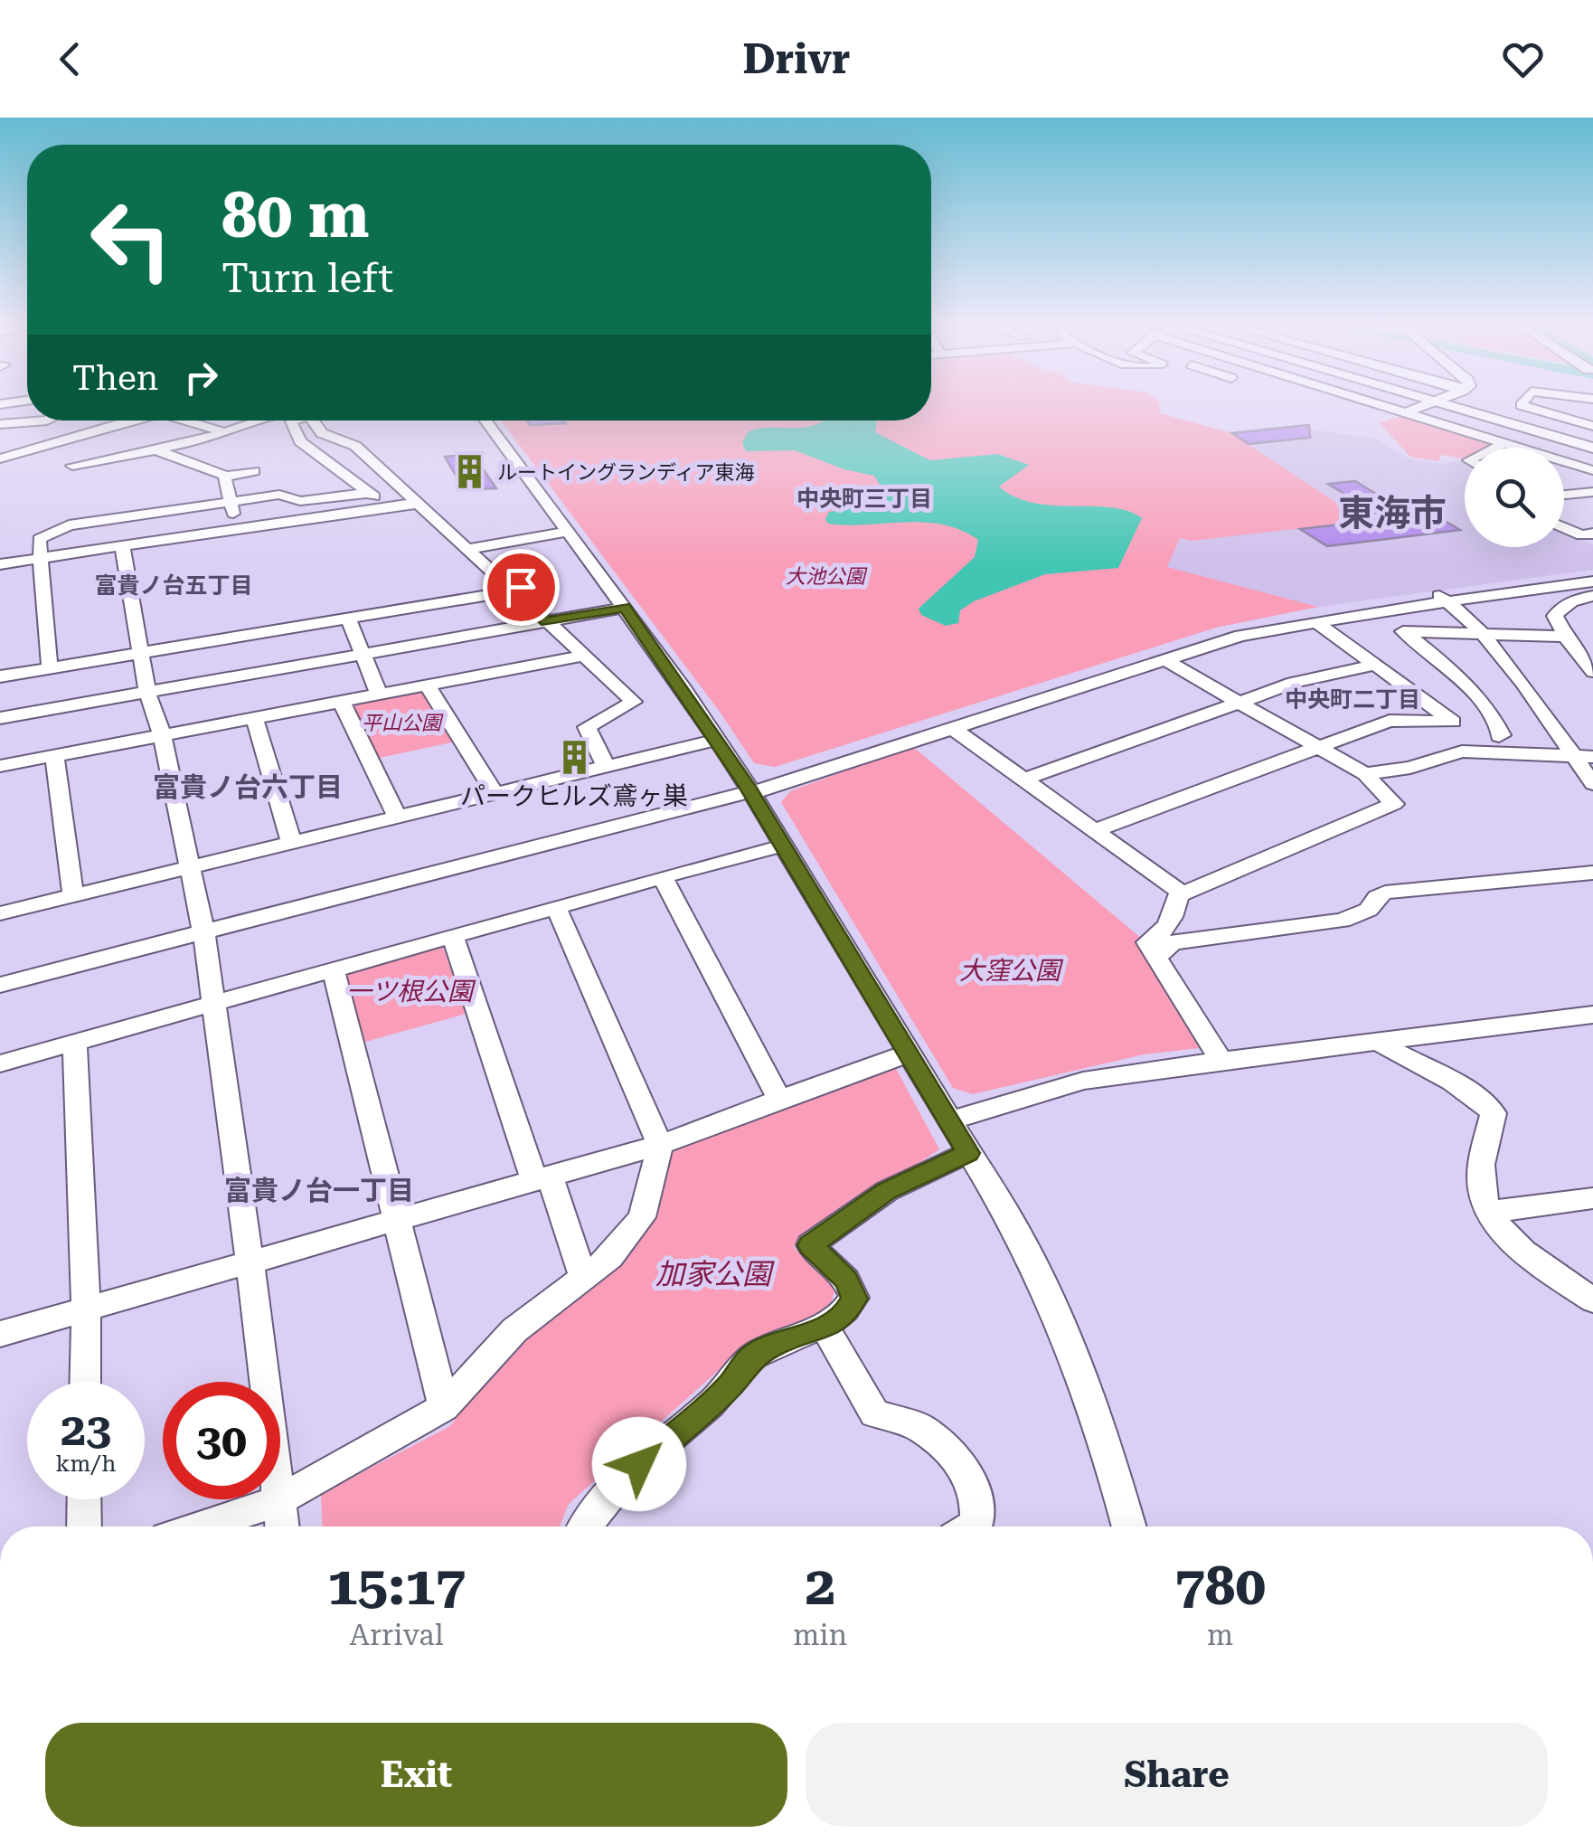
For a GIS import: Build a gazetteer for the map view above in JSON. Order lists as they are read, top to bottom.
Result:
{
  "districts": [
    "中央町三丁目",
    "東海市",
    "富貴ノ台五丁目",
    "中央町二丁目",
    "富貴ノ台六丁目",
    "富貴ノ台一丁目"
  ],
  "parks": [
    "大池公園",
    "平山公園",
    "大窪公園",
    "一ツ根公園",
    "加家公園"
  ],
  "places": {
    "building": ["ルートイングランディア東海", "パークヒルズ鳶ヶ巣"]
  },
  "page": {
    "header": "Drivr",
    "turn": ["80 m", "Turn left"],
    "then": "Then",
    "speed": "23 km/h",
    "limit": "30",
    "eta": [
      "15:17",
      "Arrival",
      "2",
      "min",
      "780",
      "m"
    ],
    "buttons": ["Exit", "Share"]
  }
}
